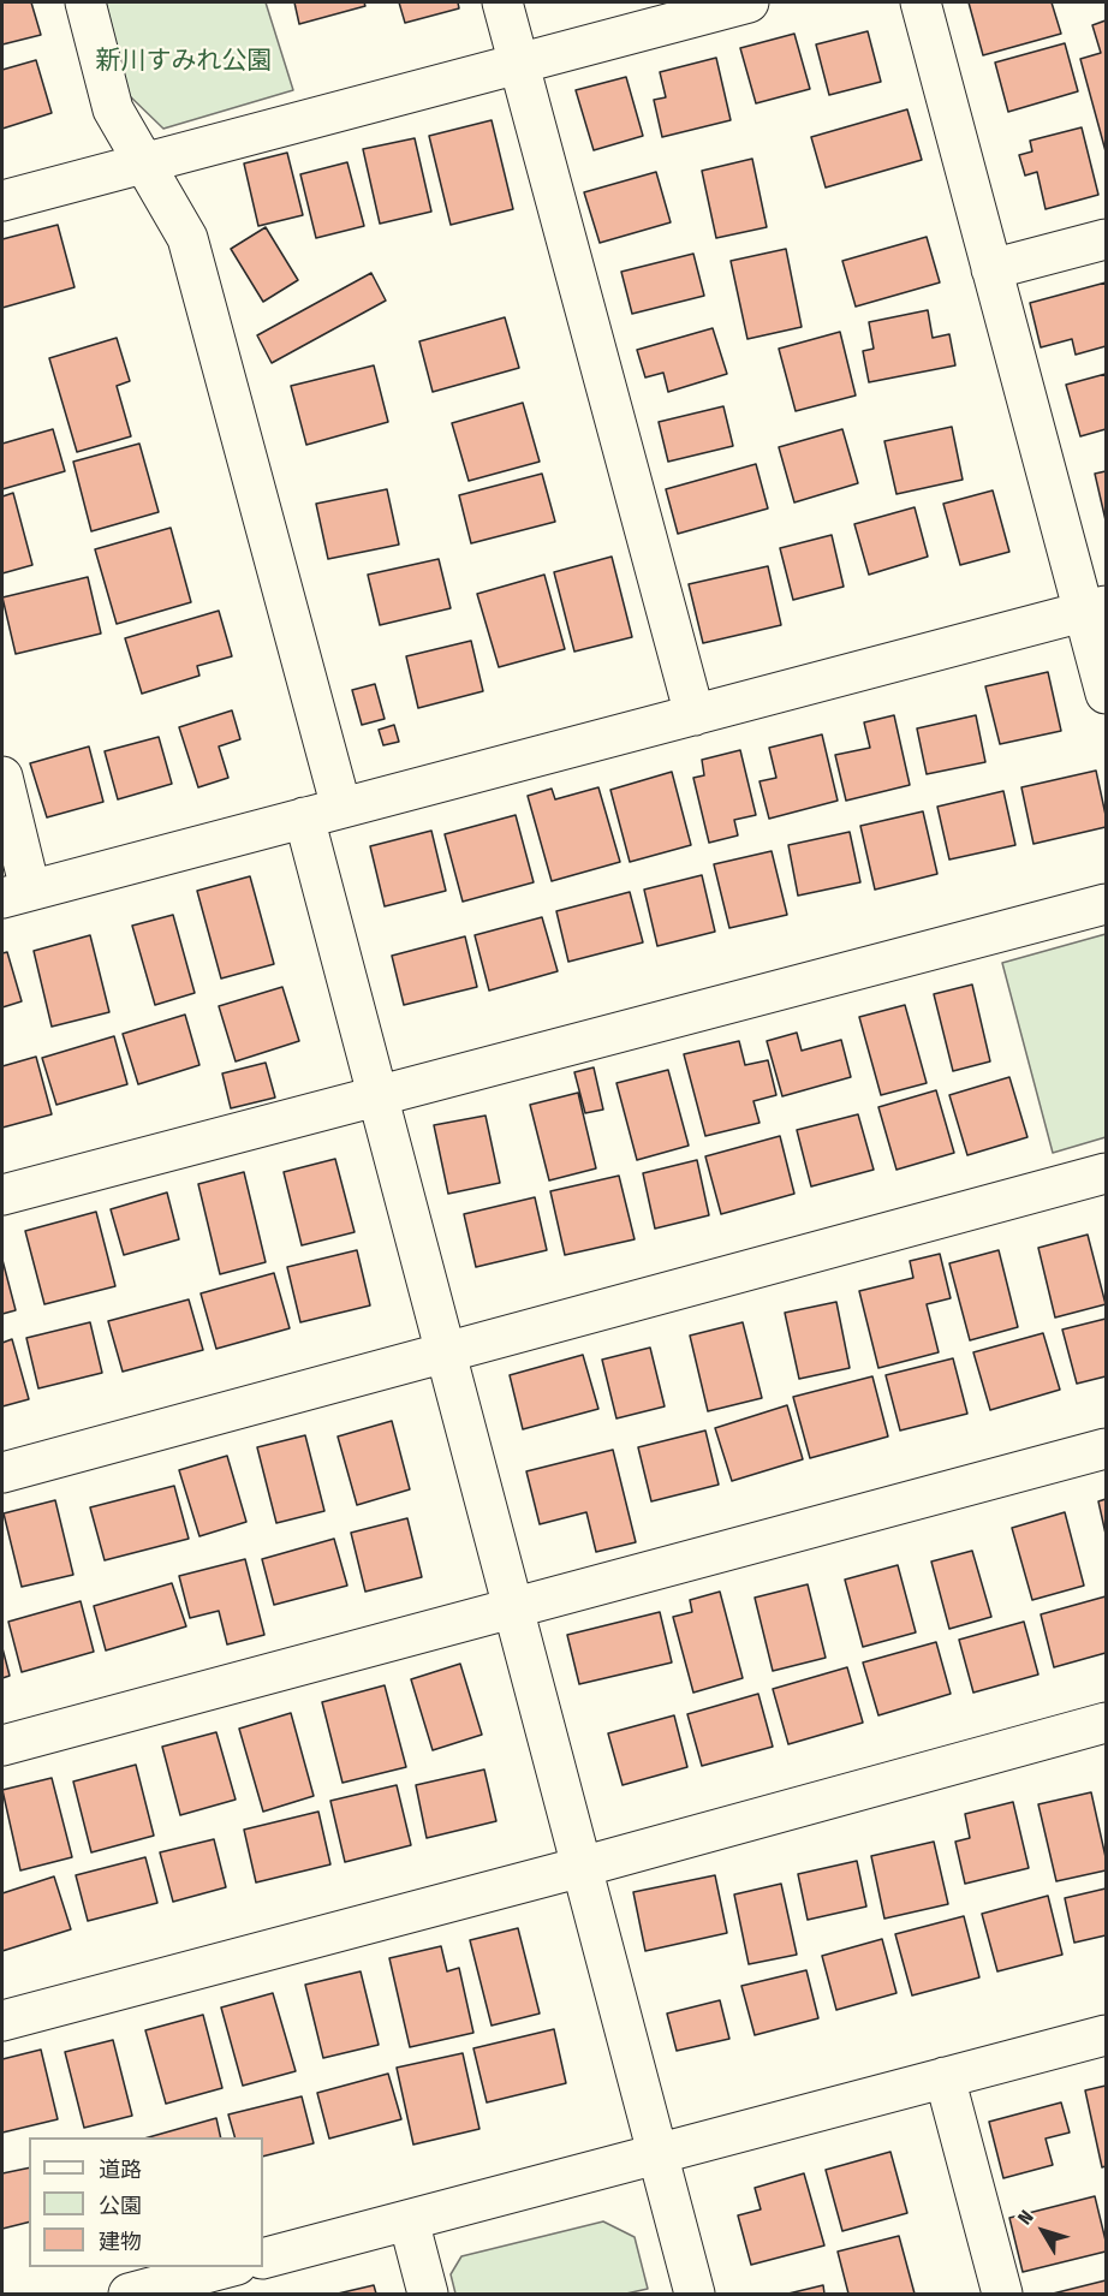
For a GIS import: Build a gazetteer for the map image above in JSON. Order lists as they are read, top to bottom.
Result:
{
  "parks": ["新川すみれ公園"],
  "legend": ["道路", "公園", "建物"],
  "north": "top left"
}
